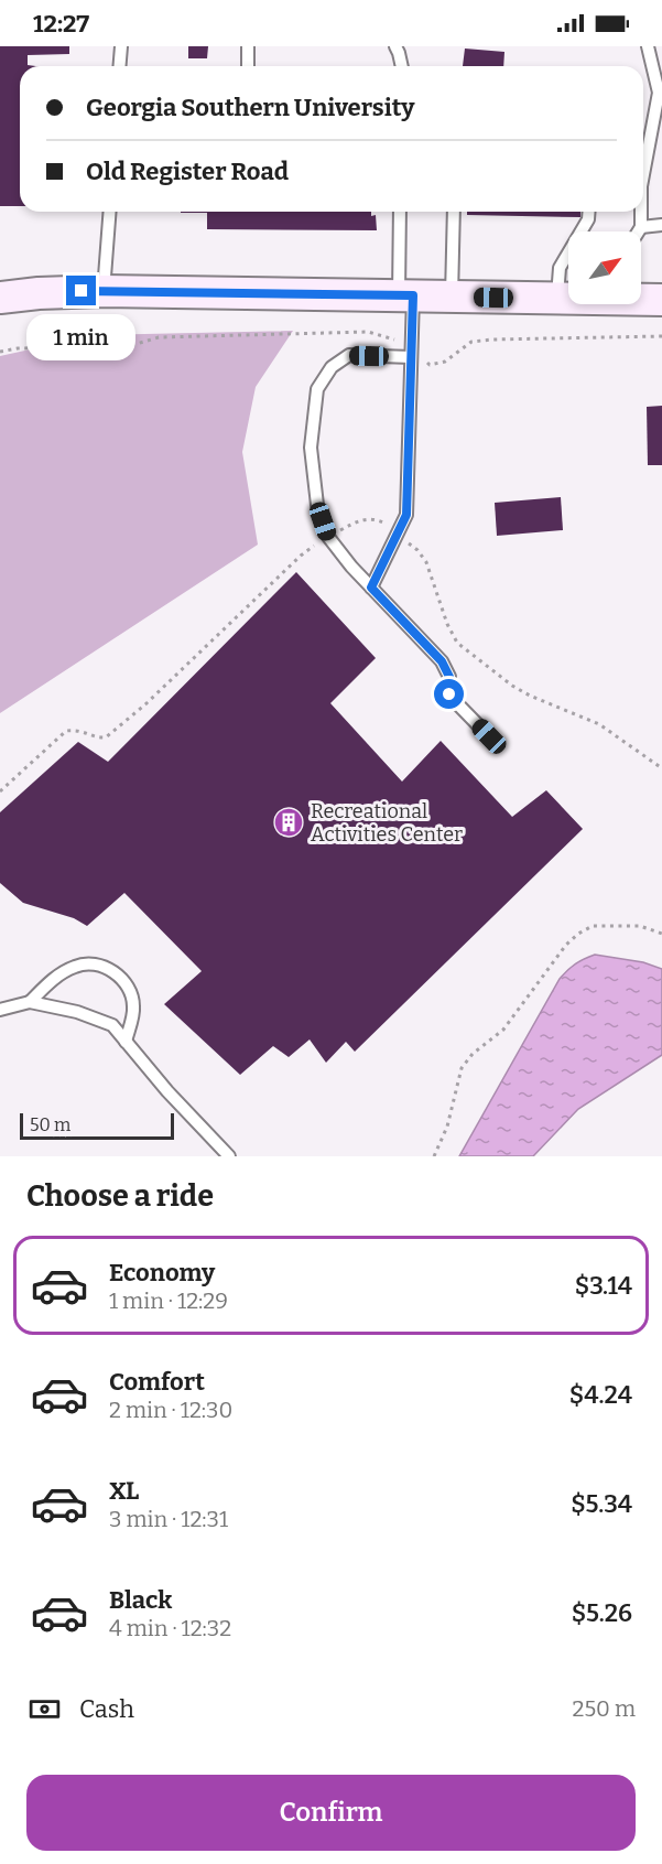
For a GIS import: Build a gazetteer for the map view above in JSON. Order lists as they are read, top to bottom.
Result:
{
  "places": {
    "building": ["Recreational Activities Center"]
  },
  "scale_bar": "50 m",
  "north": "top right",
  "page": {
    "status": "12:27",
    "banner": ["Georgia Southern University", "Old Register Road"],
    "bubble": "1 min",
    "scale": "50 m",
    "heading": "Choose a ride",
    "list": [
      {
        "name": "Economy",
        "note": "1 min · 12:29",
        "value": "$3.14"
      },
      {
        "name": "Comfort",
        "note": "2 min · 12:30",
        "value": "$4.24"
      },
      {
        "name": "XL",
        "note": "3 min · 12:31",
        "value": "$5.34"
      },
      {
        "name": "Black",
        "note": "4 min · 12:32",
        "value": "$5.26"
      }
    ],
    "pay": ["Cash", "250 m"],
    "buttons": "Confirm"
  }
}
